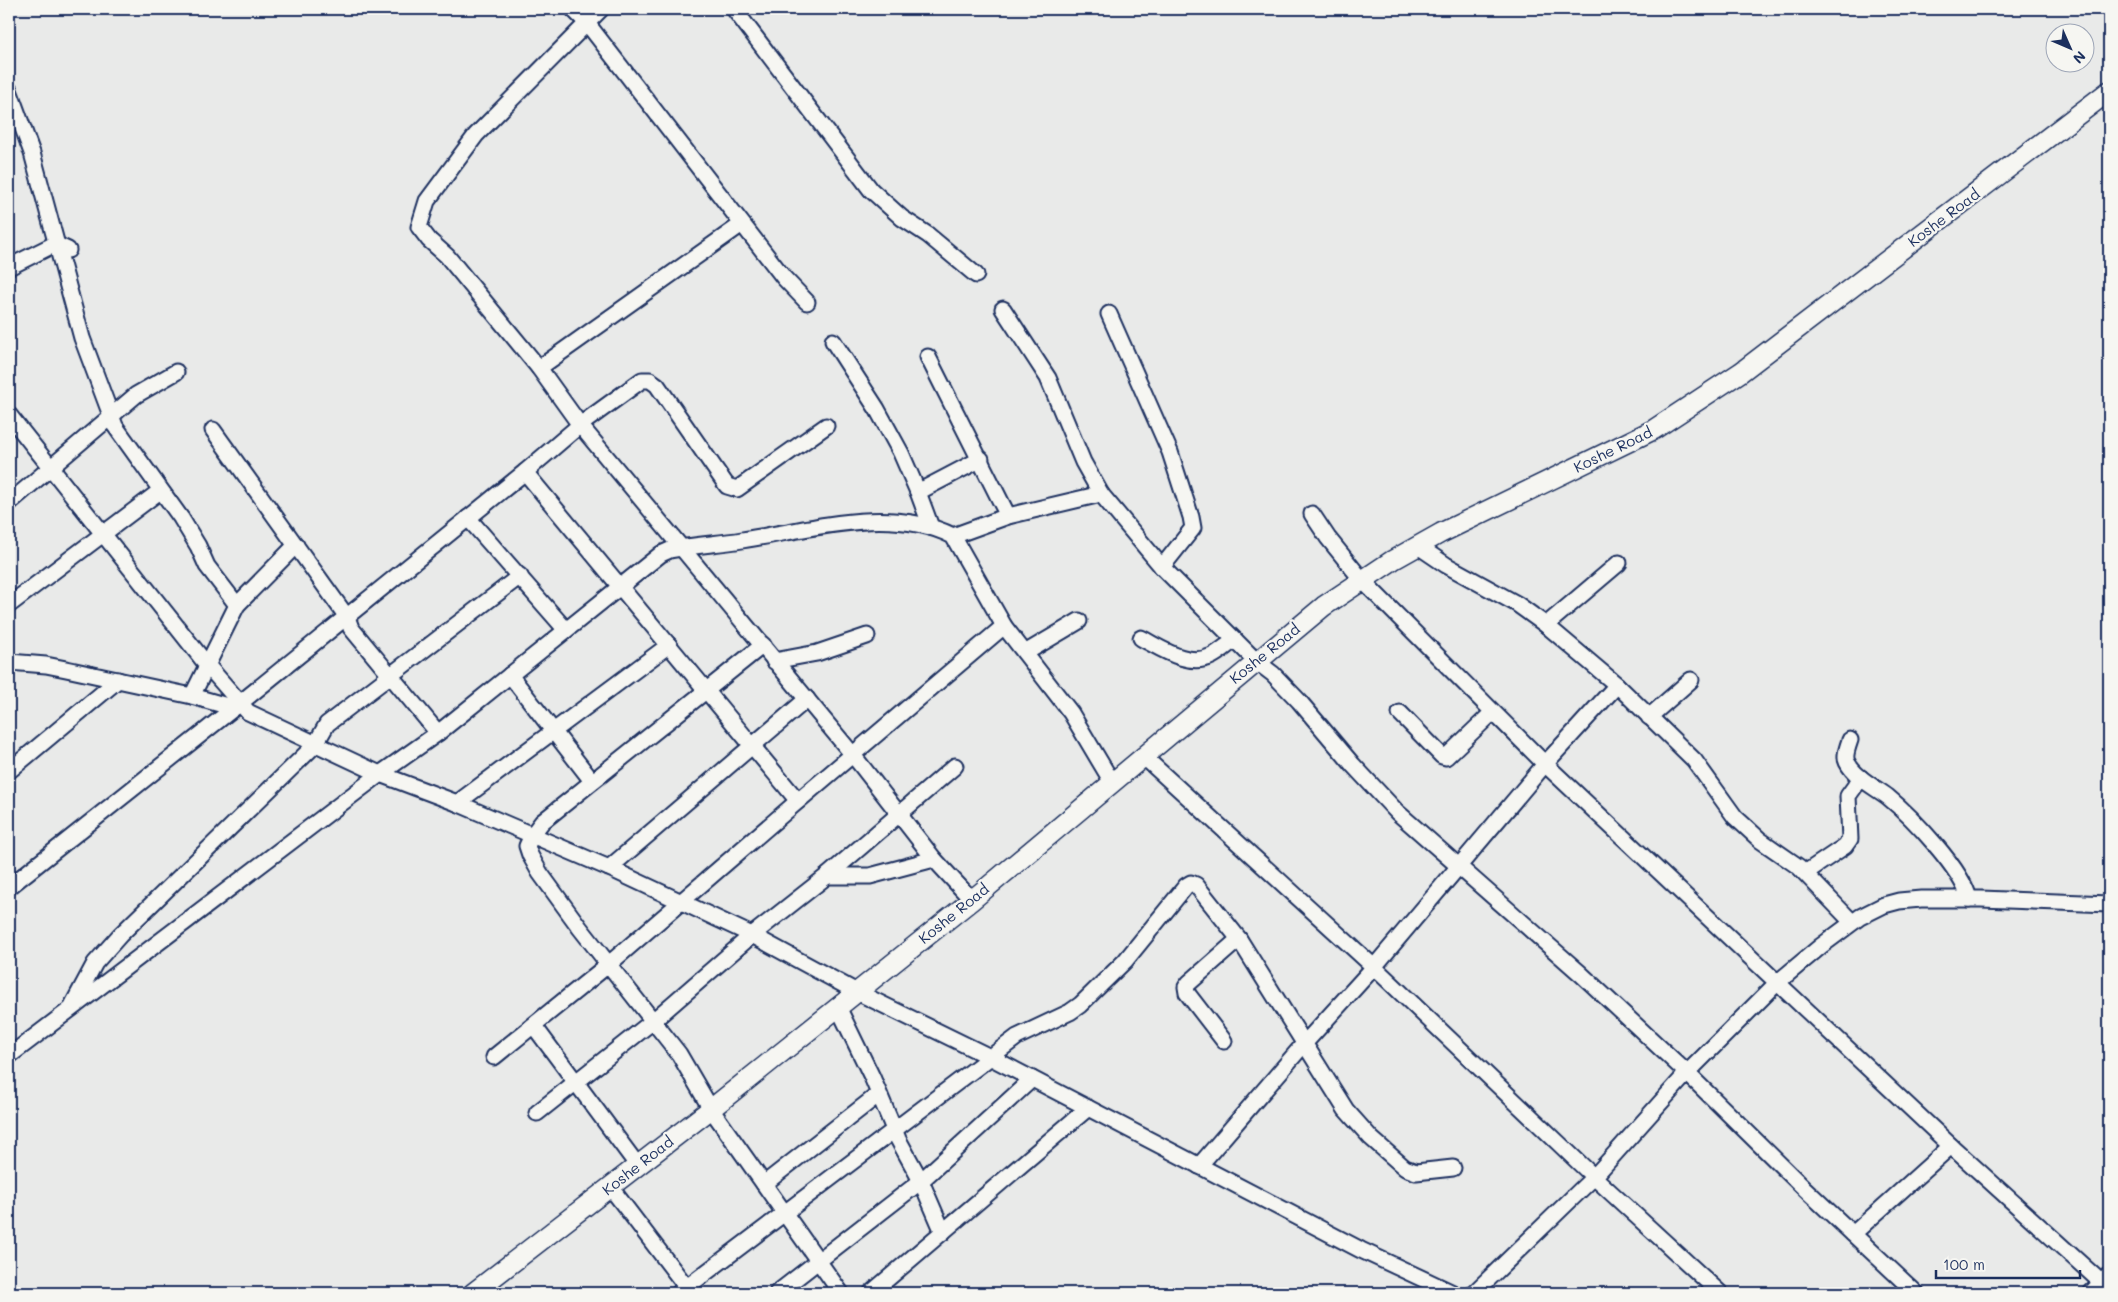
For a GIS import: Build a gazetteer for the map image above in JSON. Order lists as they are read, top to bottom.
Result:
{
  "streets": {
    "main road": ["Koshe Road"]
  },
  "scale_bar": "100 m",
  "north": "bottom right"
}
